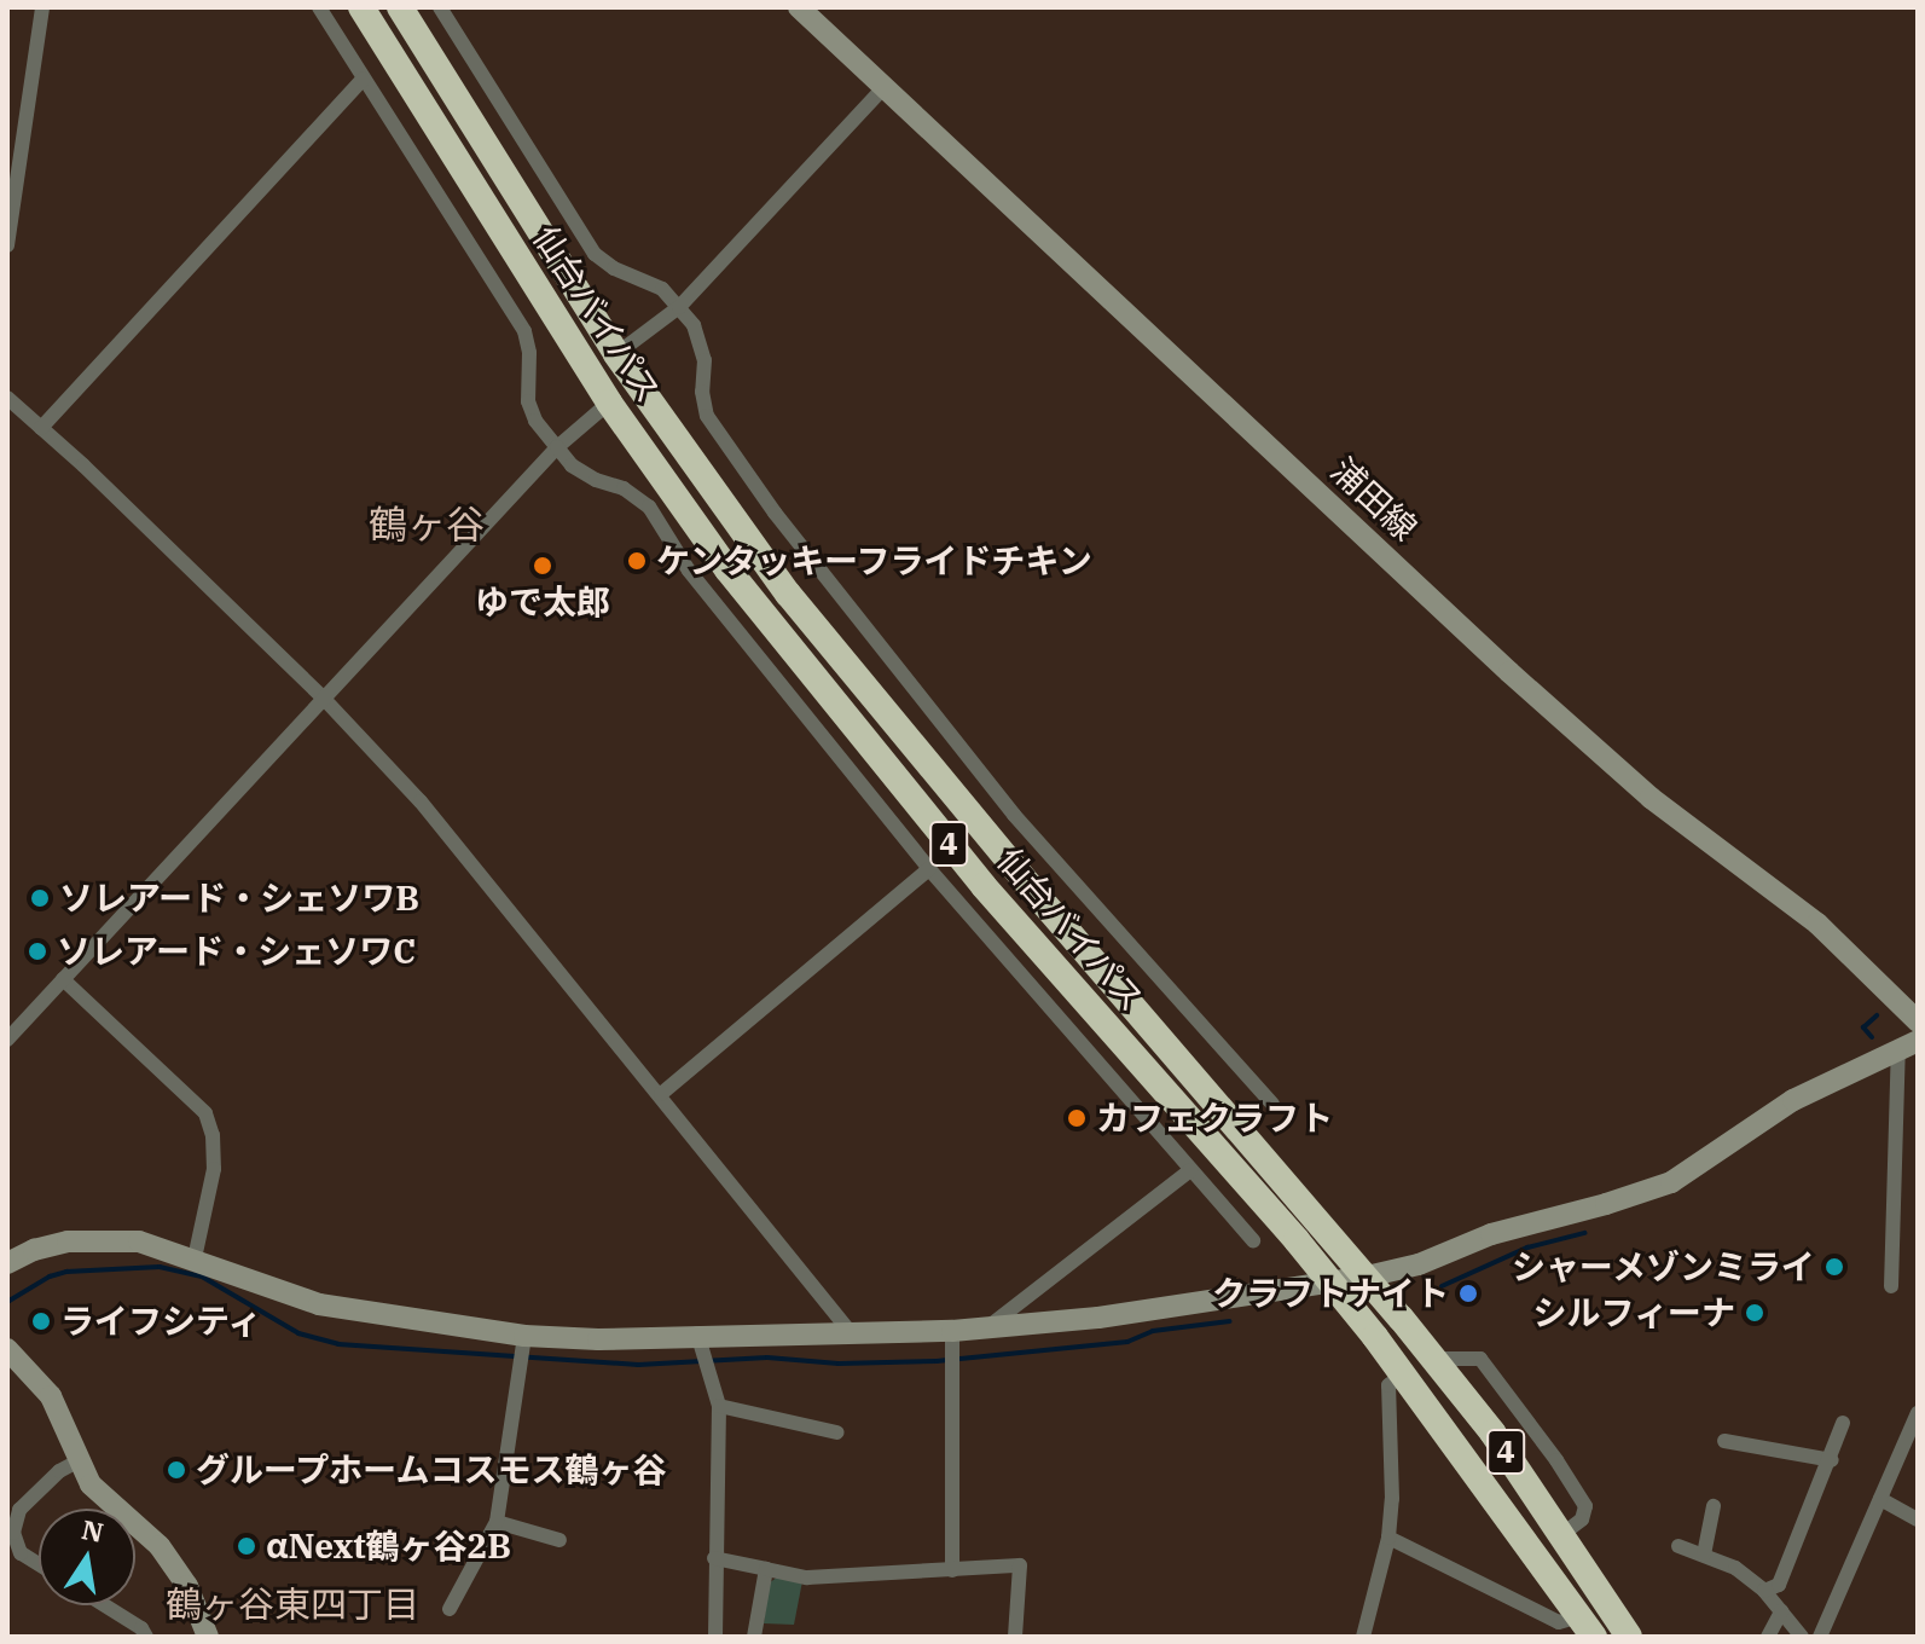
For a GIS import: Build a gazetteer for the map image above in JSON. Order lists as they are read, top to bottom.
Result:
{
  "streets": {
    "highway": ["仙台バイパス", "4"],
    "street": ["浦田線"]
  },
  "districts": ["鶴ヶ谷", "鶴ヶ谷東四丁目"],
  "places": [
    "ケンタッキーフライドチキン",
    "ゆで太郎",
    "ソレアード・シェソワB",
    "ソレアード・シェソワC",
    "カフェクラフト",
    "シャーメゾンミライ",
    "クラフトナイト",
    "シルフィーナ",
    "ライフシティ",
    "グループホームコスモス鶴ヶ谷",
    "αNext鶴ヶ谷2B"
  ],
  "north": "top"
}
